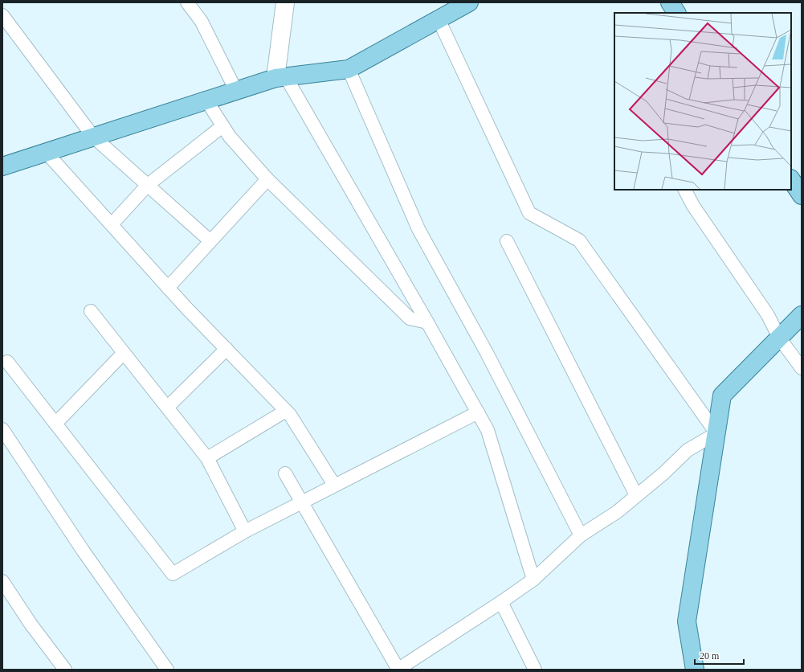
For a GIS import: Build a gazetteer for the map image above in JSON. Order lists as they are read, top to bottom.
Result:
{
  "scale_bar": "20 m"
}
